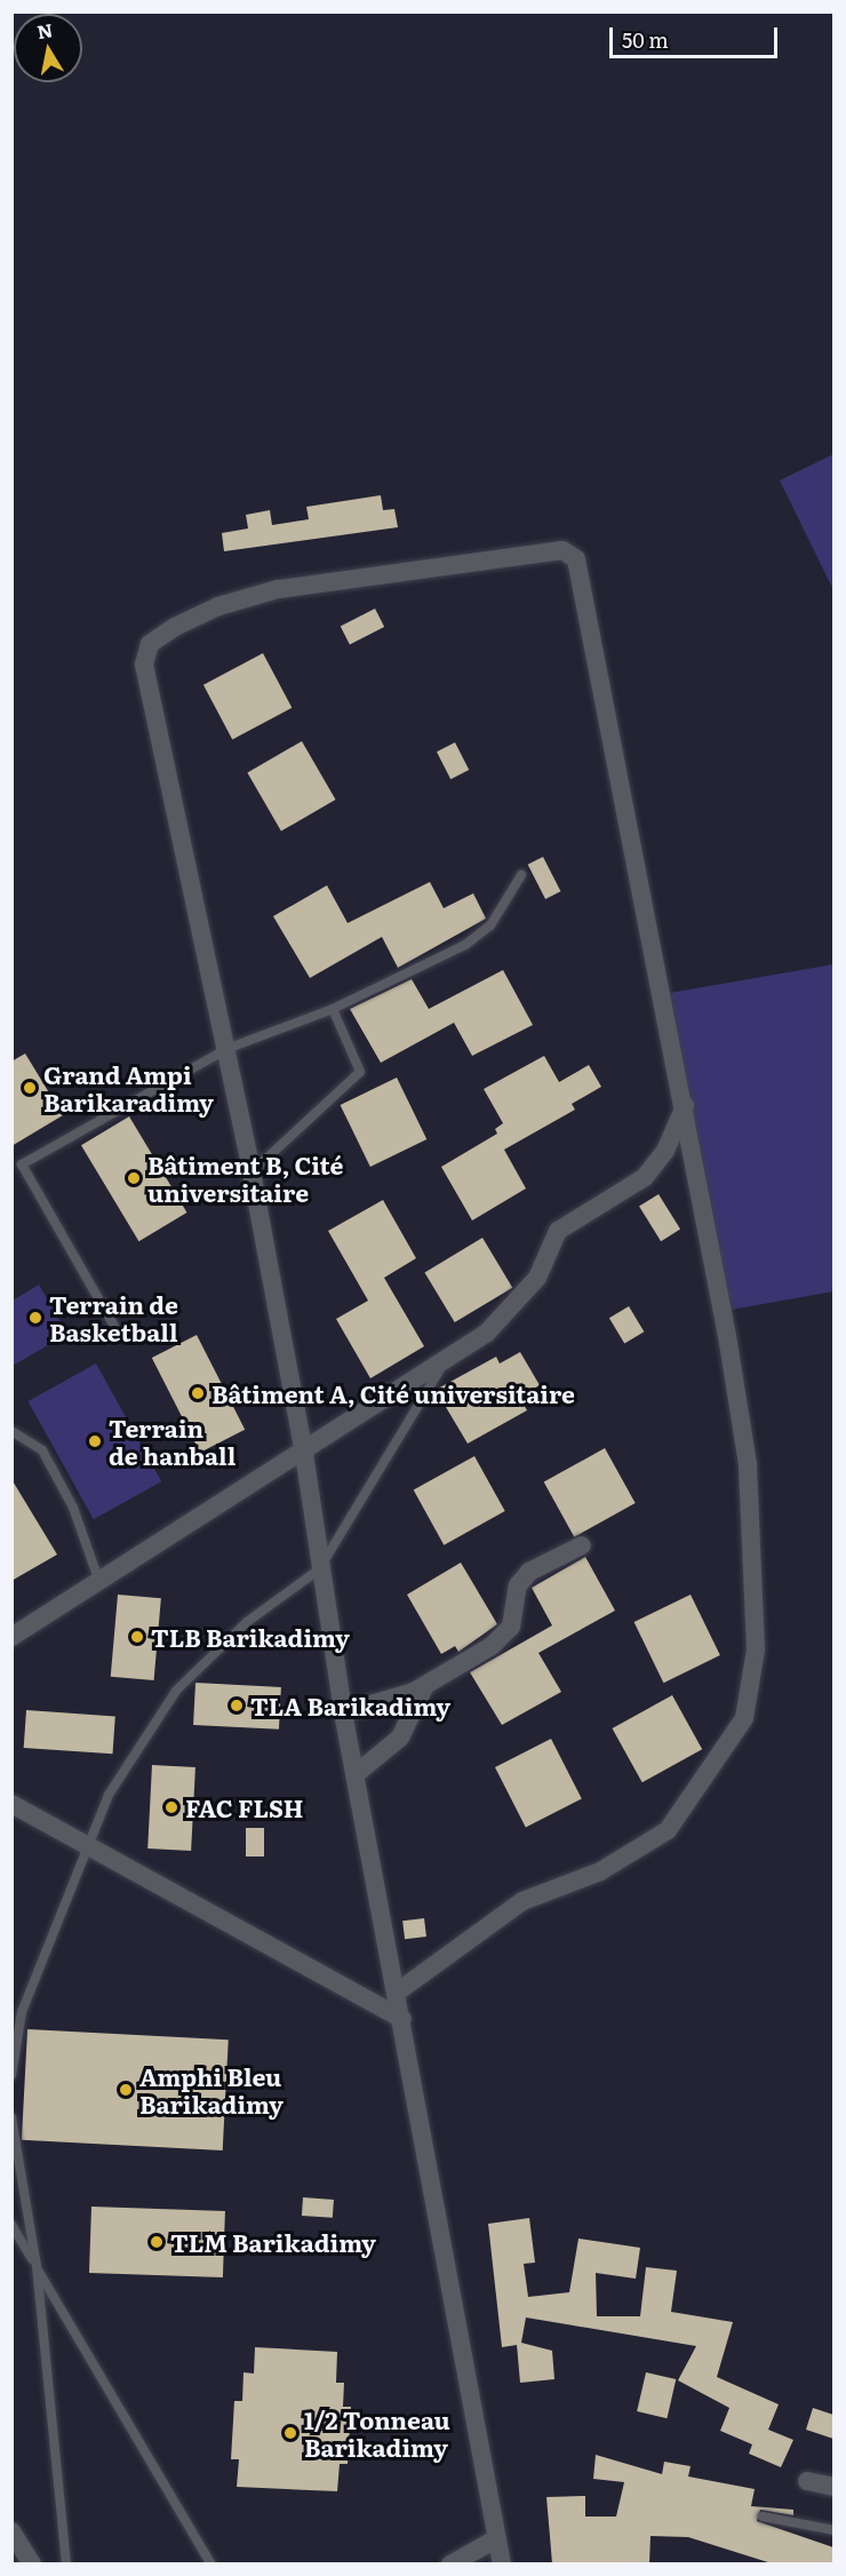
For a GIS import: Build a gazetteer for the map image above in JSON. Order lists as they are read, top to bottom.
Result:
{
  "places": [
    "Grand Ampi Barikaradimy",
    "Bâtiment B, Cité universitaire",
    "Terrain de Basketball",
    "Bâtiment A, Cité universitaire",
    "Terrain de hanball",
    "TLB Barikadimy",
    "TLA Barikadimy",
    "FAC FLSH",
    "Amphi Bleu Barikadimy",
    "TLM Barikadimy",
    "1/2 Tonneau Barikadimy"
  ],
  "scale_bar": "50 m",
  "north": "top"
}
